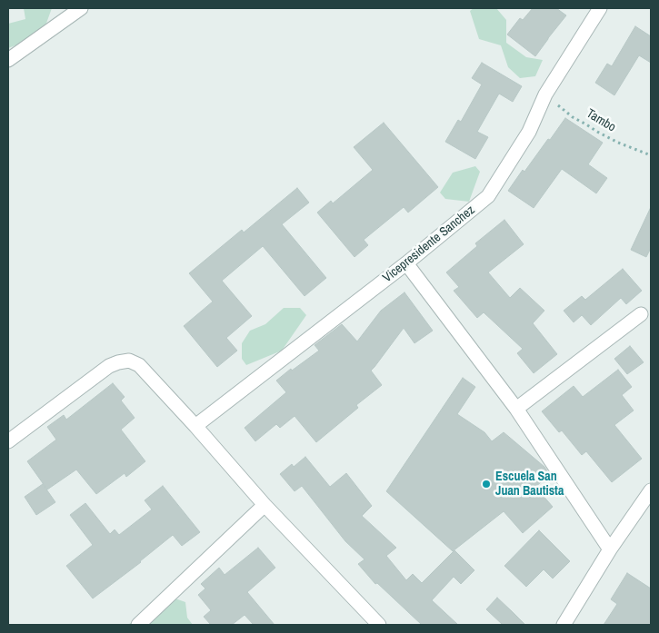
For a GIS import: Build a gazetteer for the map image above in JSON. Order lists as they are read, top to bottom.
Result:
{
  "streets": {
    "street": ["Vicepresidente Sanchez"],
    "path": ["Tambo"]
  },
  "crossings": [
    ["Tambo", "Vicepresidente Sanchez"]
  ],
  "places": ["Escuela San Juan Bautista"]
}
